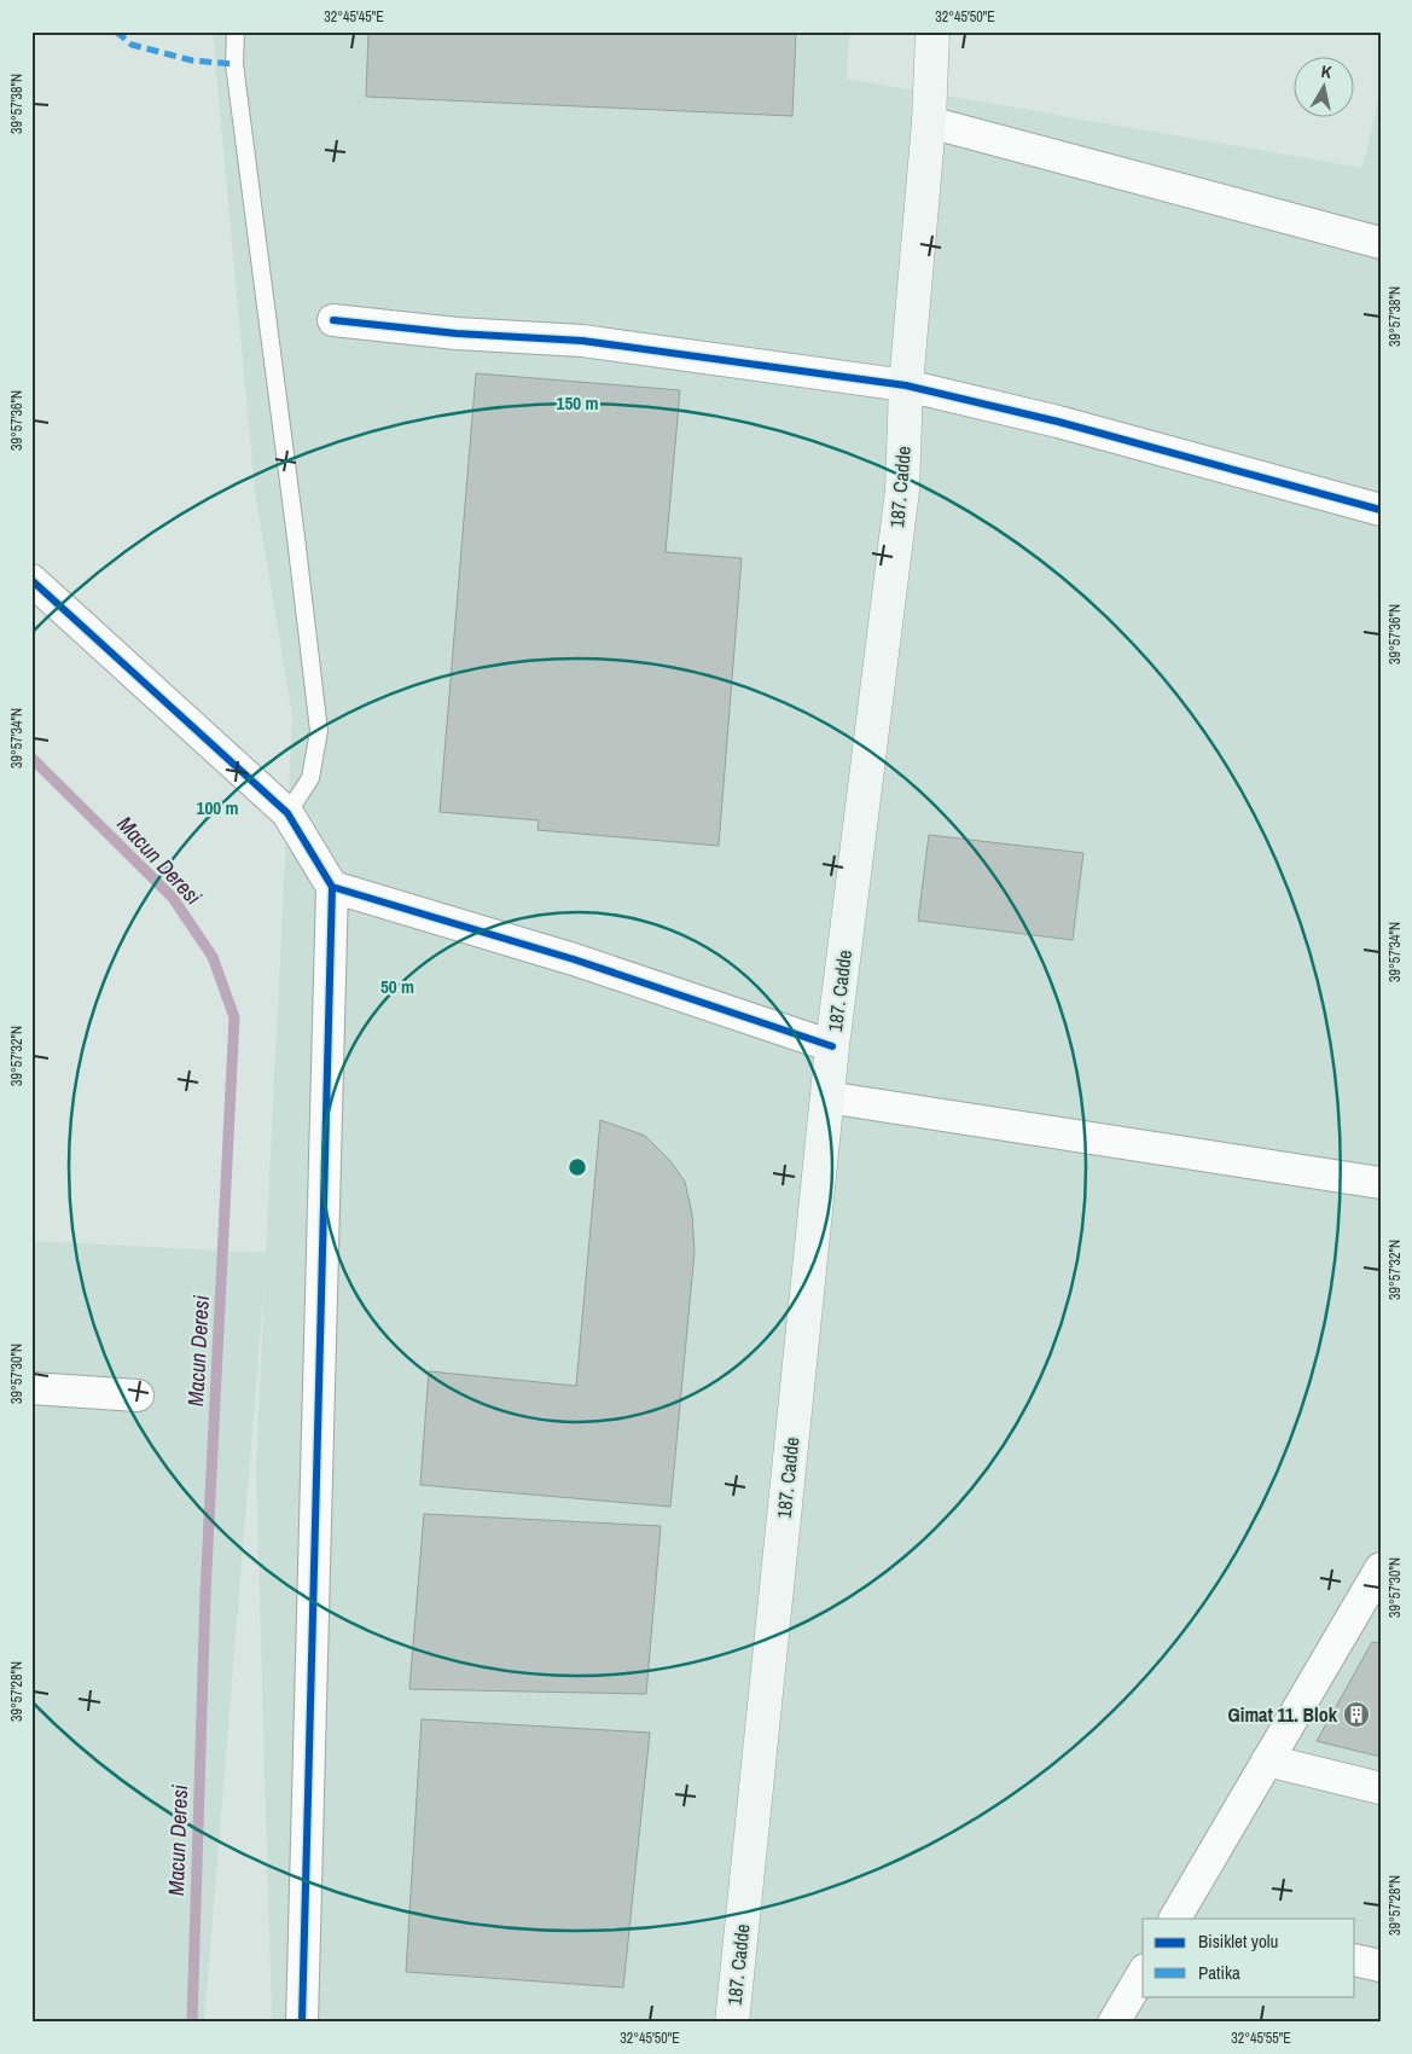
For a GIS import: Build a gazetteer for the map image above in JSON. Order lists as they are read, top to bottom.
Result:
{
  "streets": {
    "main road": ["187. Cadde"]
  },
  "water": ["Macun Deresi"],
  "places": {
    "building": ["Gimat 11. Blok"]
  },
  "legend": ["Bisiklet yolu", "Patika"],
  "north": "top",
  "coordinates": [
    "32°45'45\"E",
    "32°45'50\"E",
    "39°57'38\"N",
    "39°57'36\"N",
    "39°57'34\"N",
    "39°57'32\"N",
    "39°57'30\"N",
    "39°57'28\"N",
    "32°45'55\"E"
  ],
  "rings": ["150 m", "100 m", "50 m"]
}
